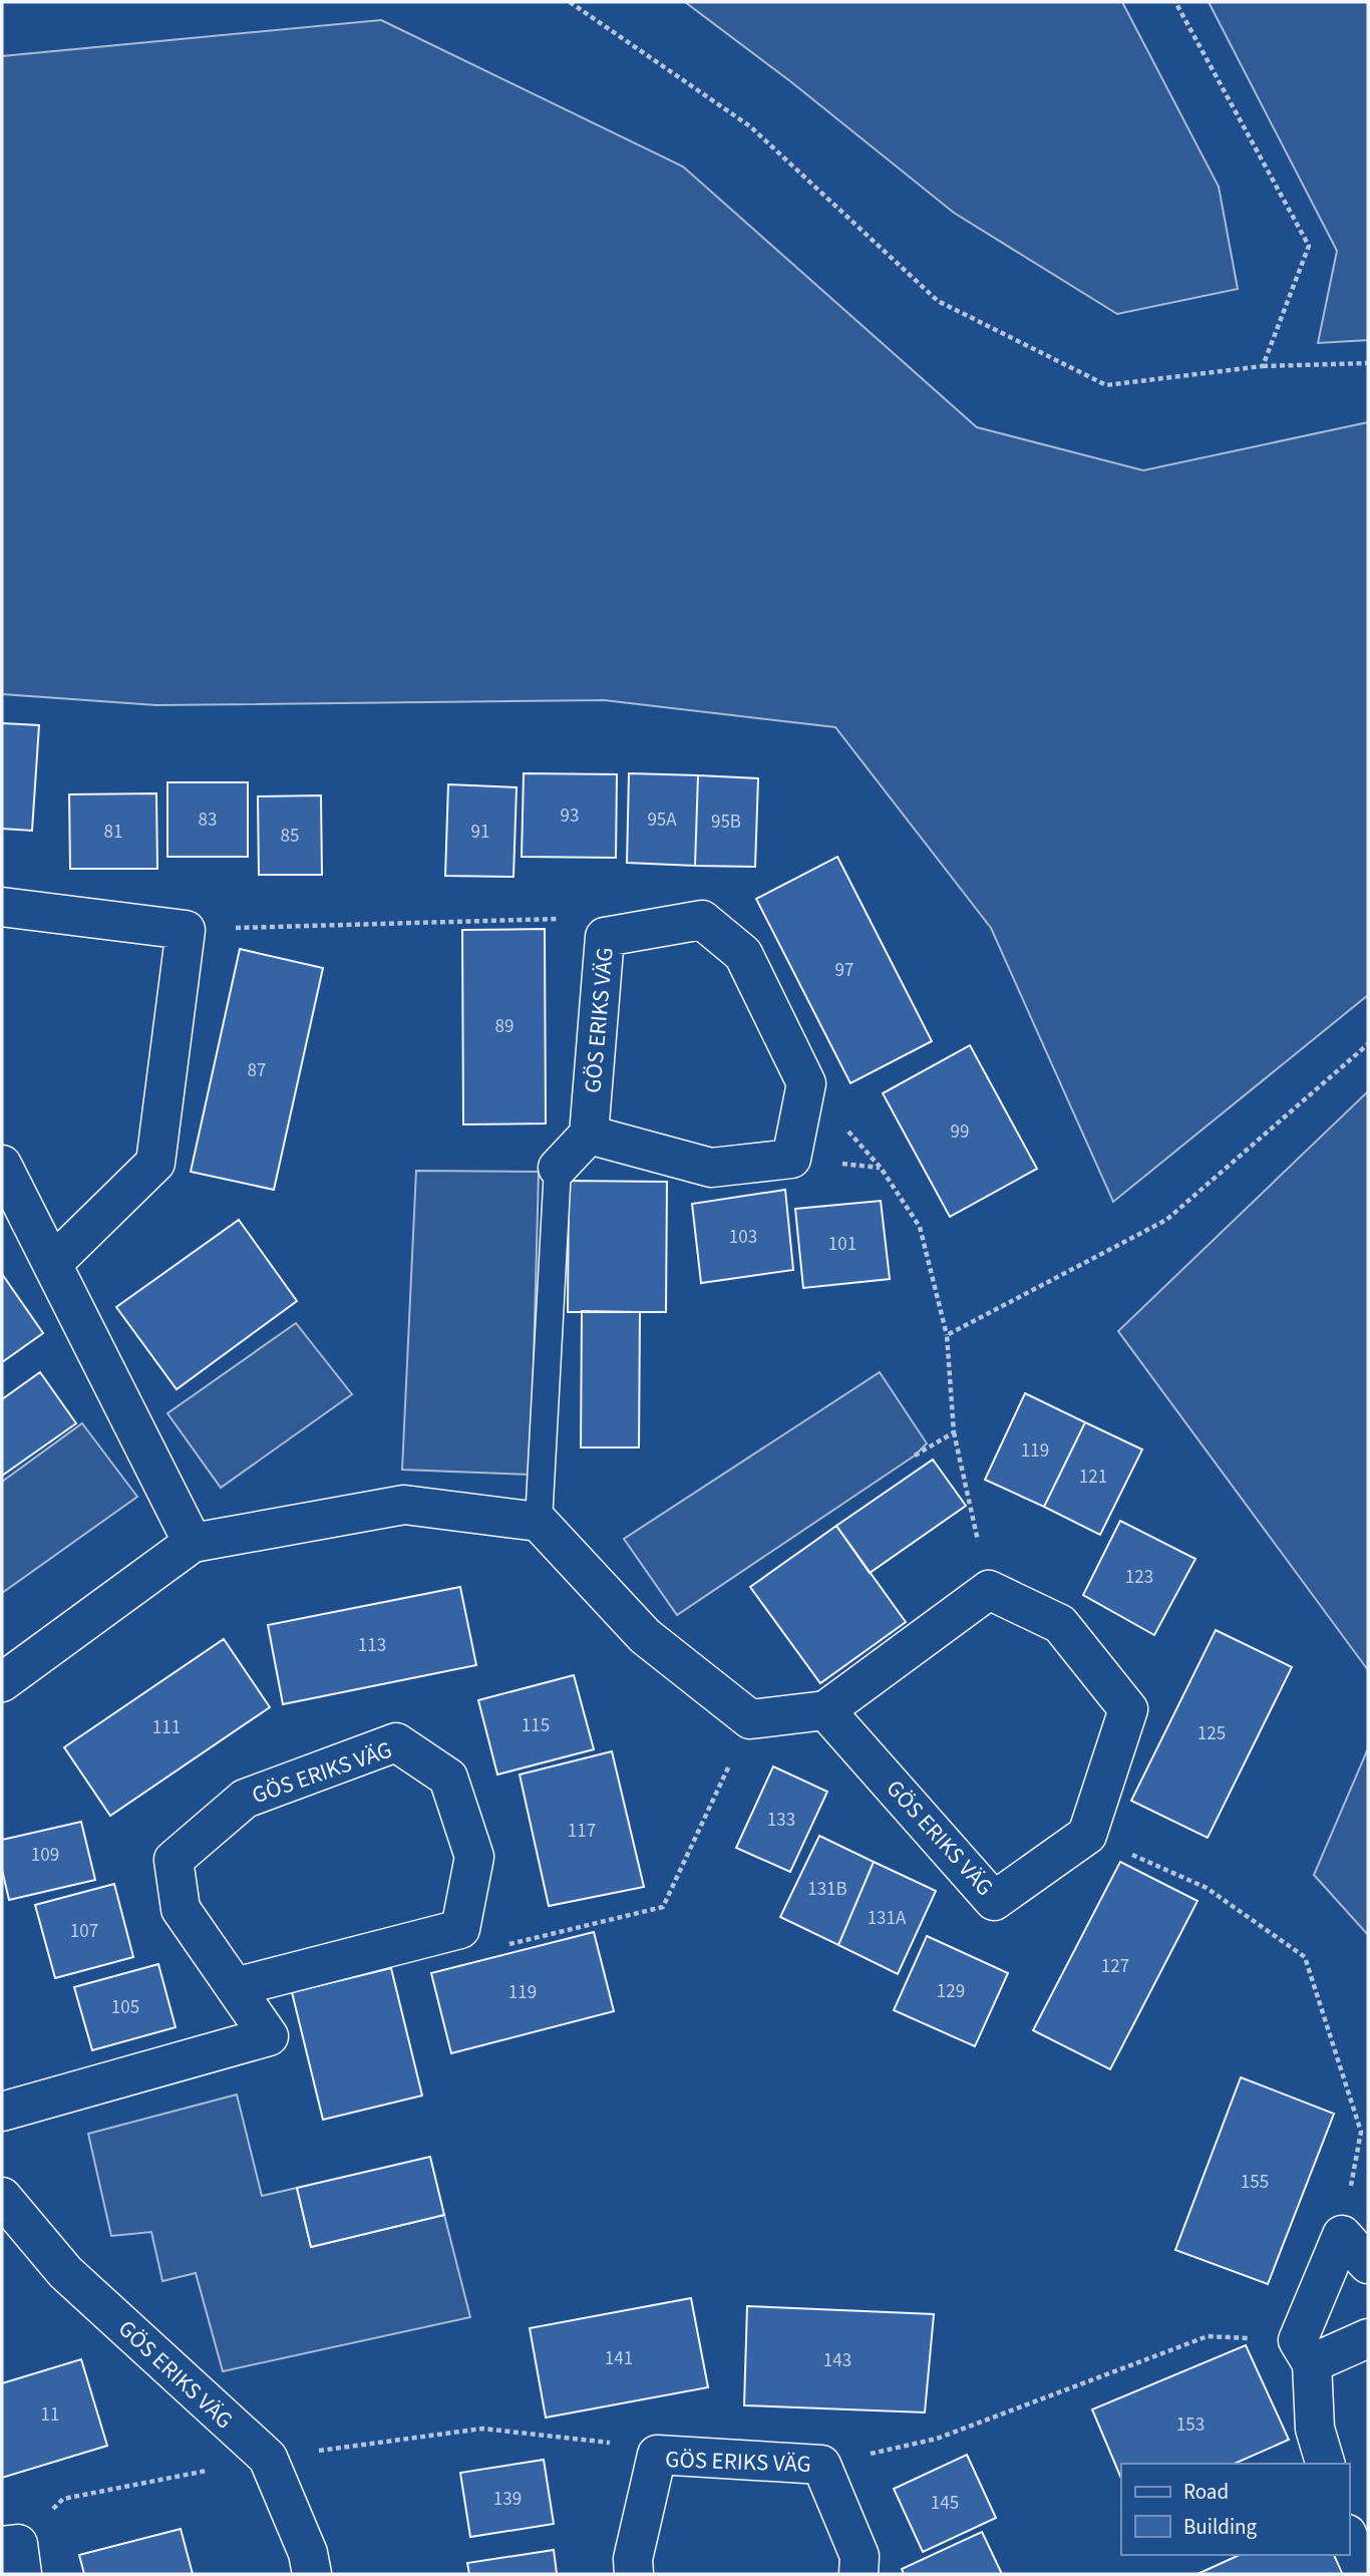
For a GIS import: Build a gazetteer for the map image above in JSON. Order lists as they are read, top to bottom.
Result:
{
  "streets": {
    "street": ["GÖS ERIKS VÄG"]
  },
  "house_numbers": [
    "93",
    "83",
    "95A",
    "95B",
    "81",
    "91",
    "85",
    "97",
    "89",
    "87",
    "99",
    "103",
    "101",
    "119",
    "121",
    "123",
    "113",
    "115",
    "111",
    "125",
    "133",
    "117",
    "109",
    "131B",
    "131A",
    "107",
    "127",
    "129",
    "119",
    "105",
    "155",
    "141",
    "143",
    "11",
    "153",
    "139",
    "145"
  ],
  "legend": ["Road", "Building"]
}
